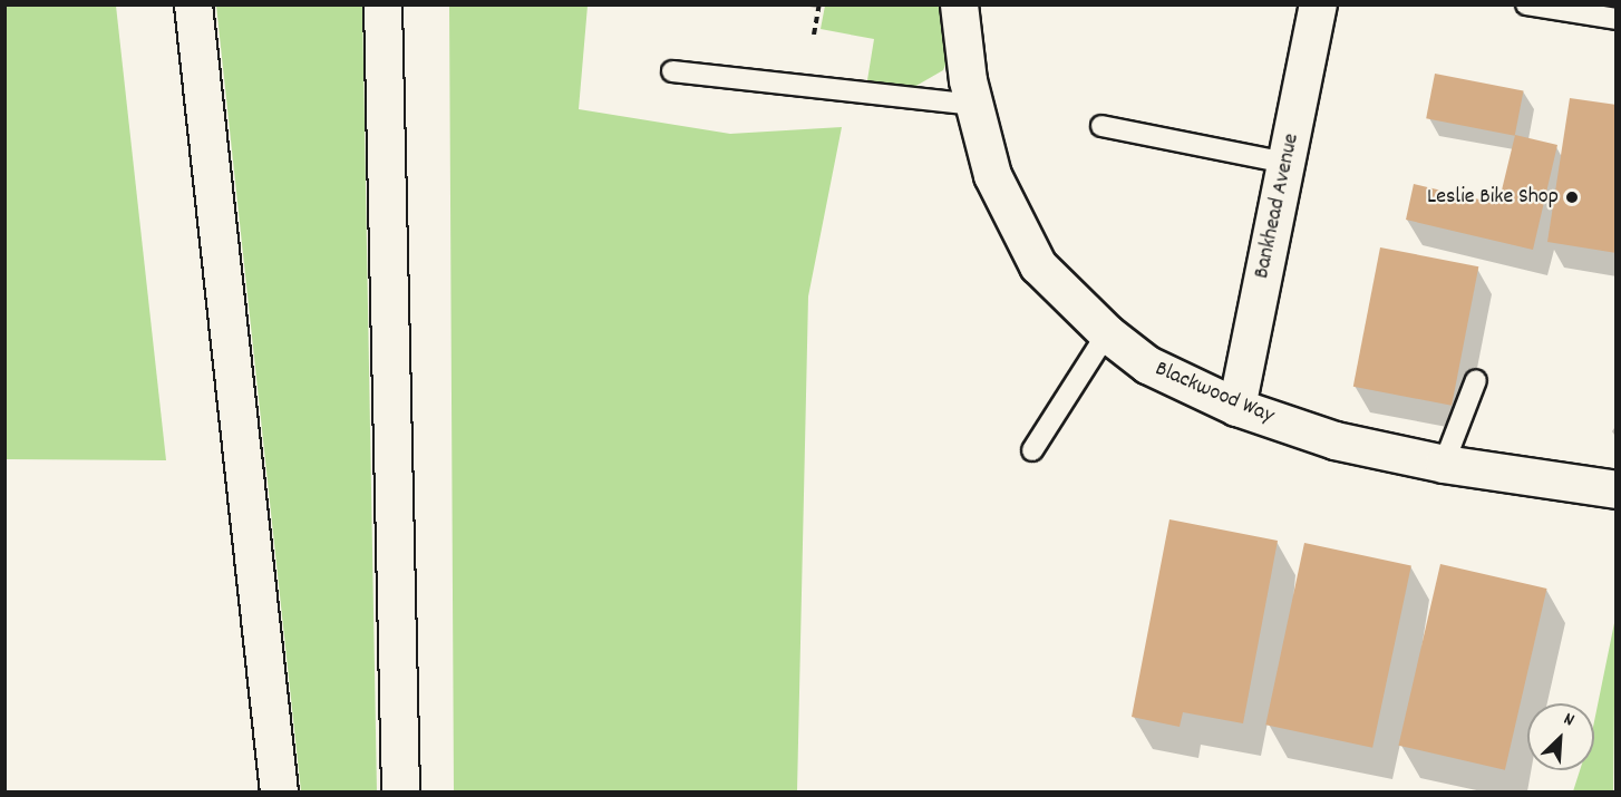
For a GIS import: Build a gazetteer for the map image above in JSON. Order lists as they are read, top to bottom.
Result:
{
  "streets": {
    "main road": ["Bankhead Avenue", "Blackwood Way"]
  },
  "crossings": [
    ["Bankhead Avenue", "Blackwood Way"]
  ],
  "places": ["Leslie Bike Shop"],
  "north": "top right"
}
